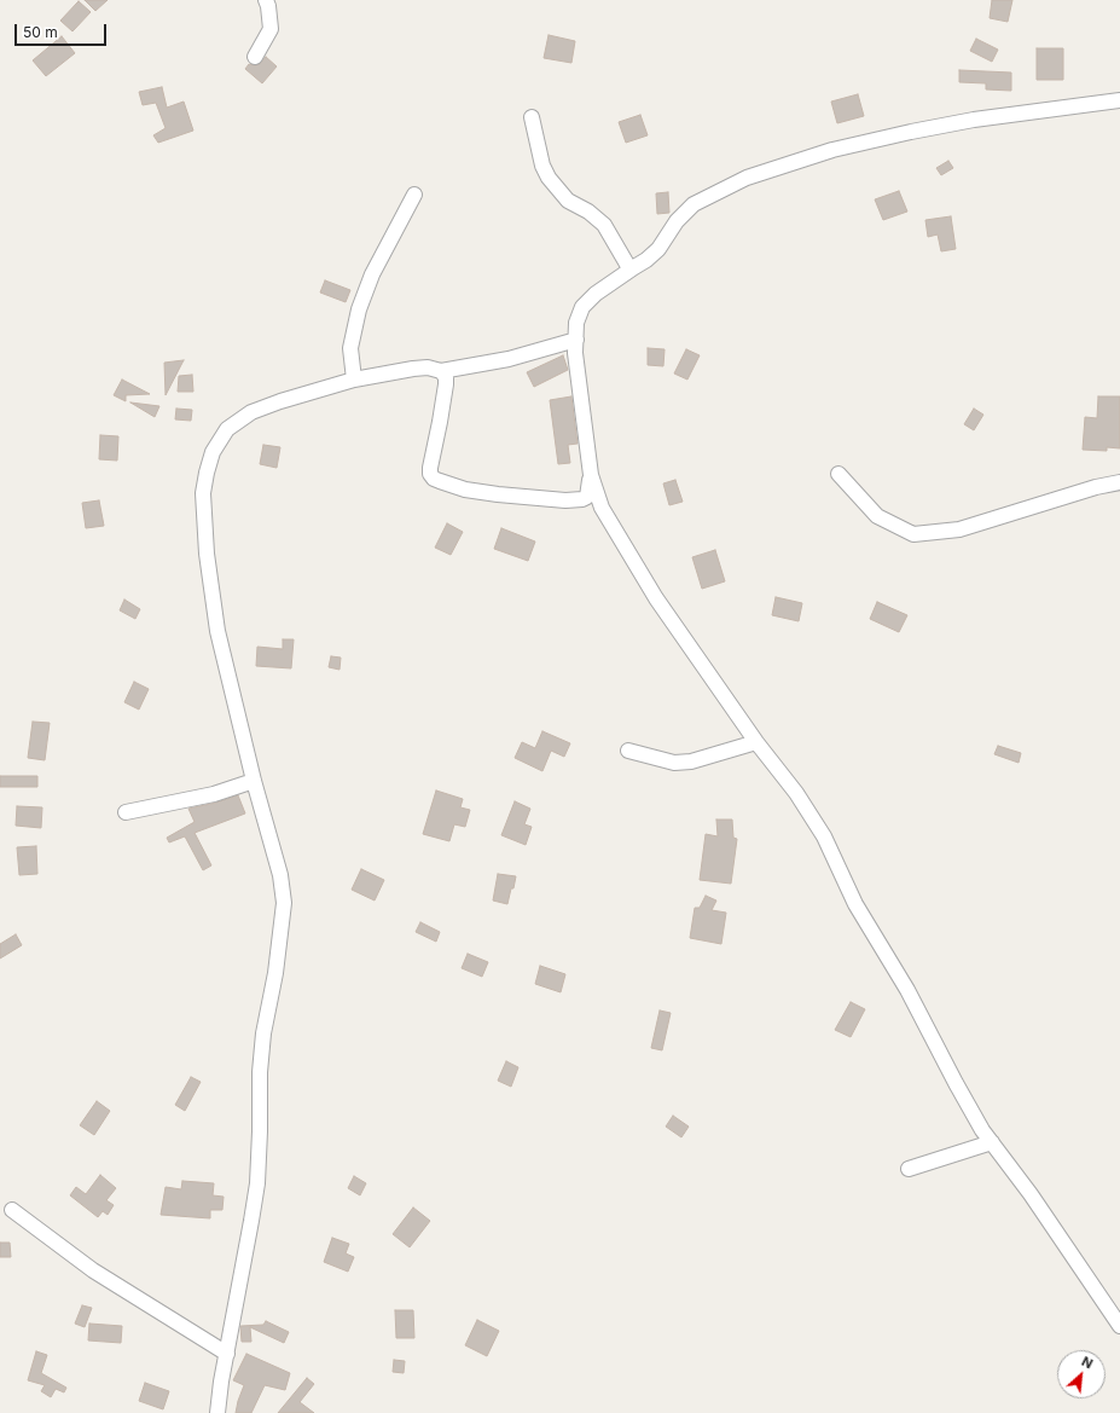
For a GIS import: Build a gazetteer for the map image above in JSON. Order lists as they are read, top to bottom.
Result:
{
  "scale_bar": "50 m",
  "north": "top right"
}
